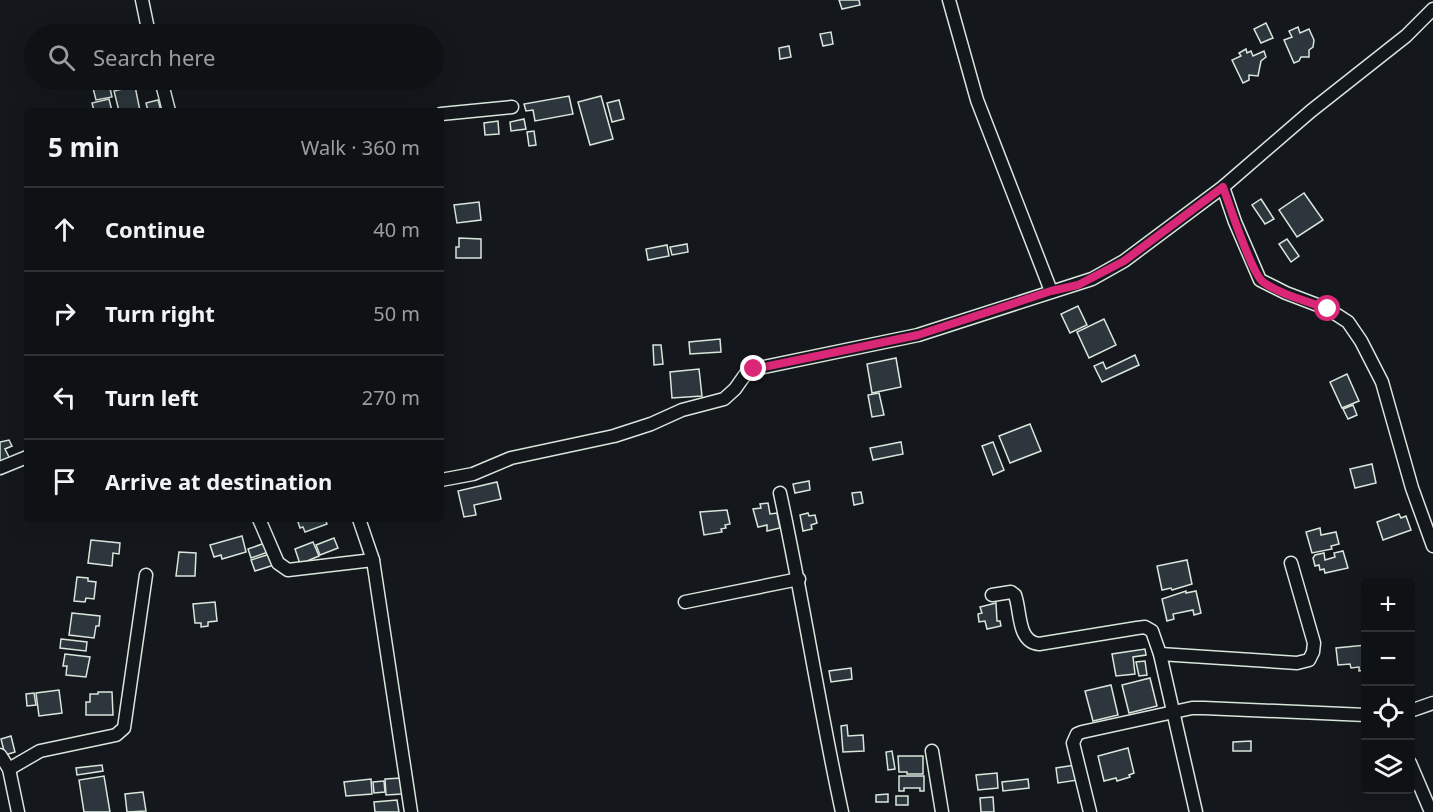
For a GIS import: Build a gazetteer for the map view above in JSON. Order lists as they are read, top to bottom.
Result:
{
  "page": {
    "search": "Search here",
    "heading": ["5 min", "Walk · 360 m"],
    "list": [
      ["Continue", "40 m"],
      ["Turn right", "50 m"],
      ["Turn left", "270 m"],
      "Arrive at destination"
    ],
    "map_buttons": ["+", "−"]
  }
}
